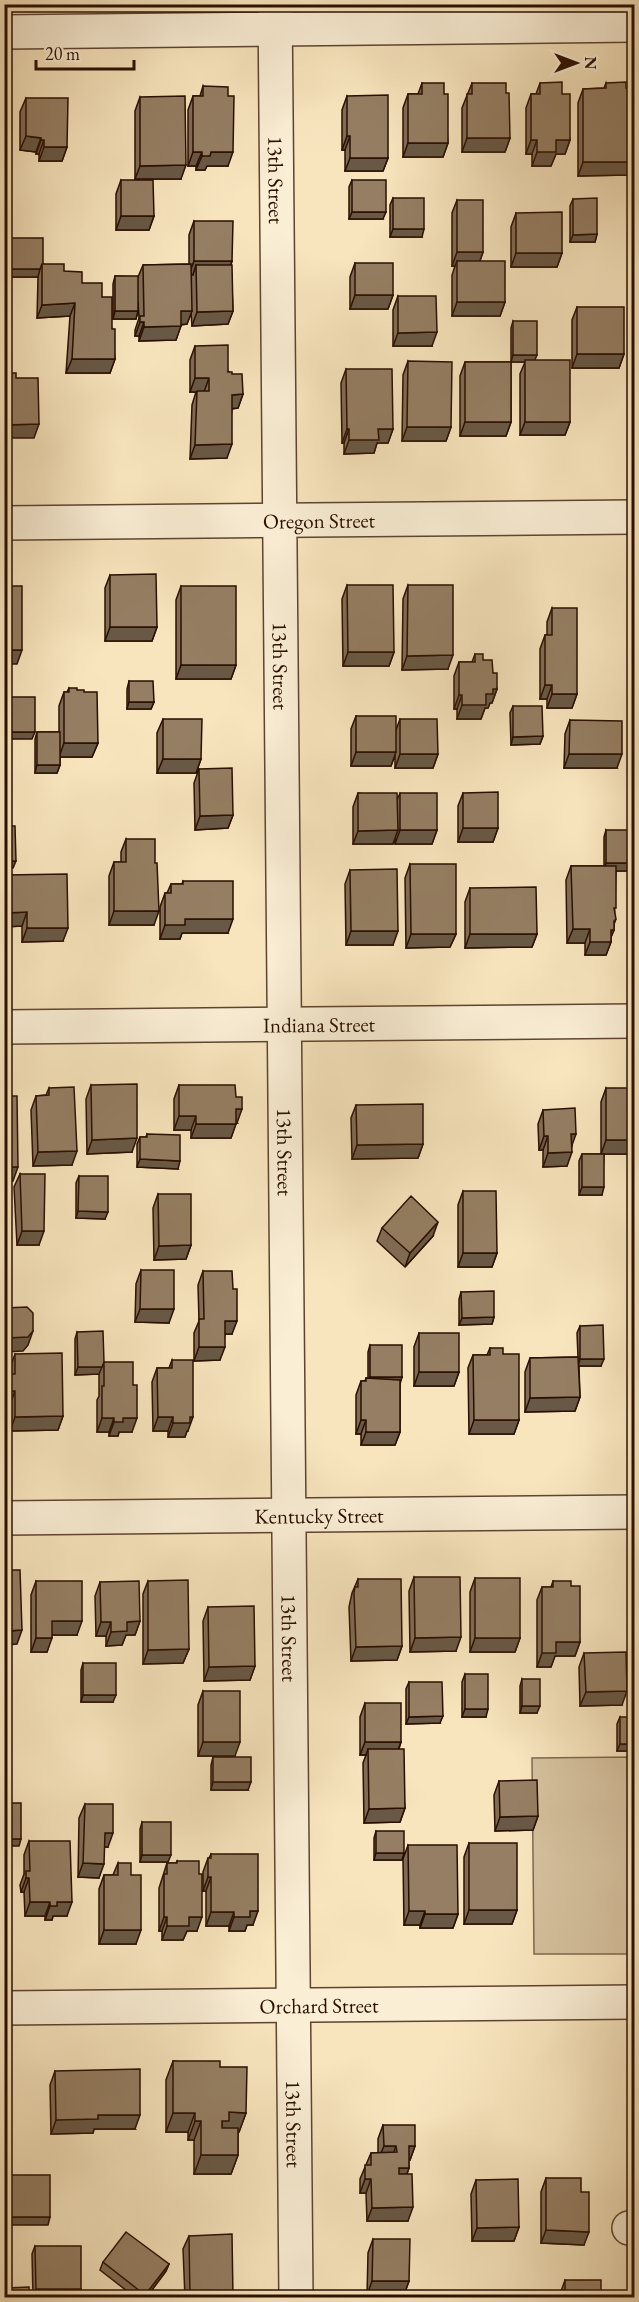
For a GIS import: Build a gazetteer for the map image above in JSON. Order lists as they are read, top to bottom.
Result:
{
  "streets": {
    "street": [
      "13th Street",
      "Oregon Street",
      "Indiana Street",
      "Kentucky Street",
      "Orchard Street"
    ]
  },
  "crossings": [
    ["13th Street", "Oregon Street"],
    ["13th Street", "Indiana Street"],
    ["13th Street", "Kentucky Street"],
    ["13th Street", "Orchard Street"]
  ],
  "scale_bar": "20 m",
  "north": "right"
}
